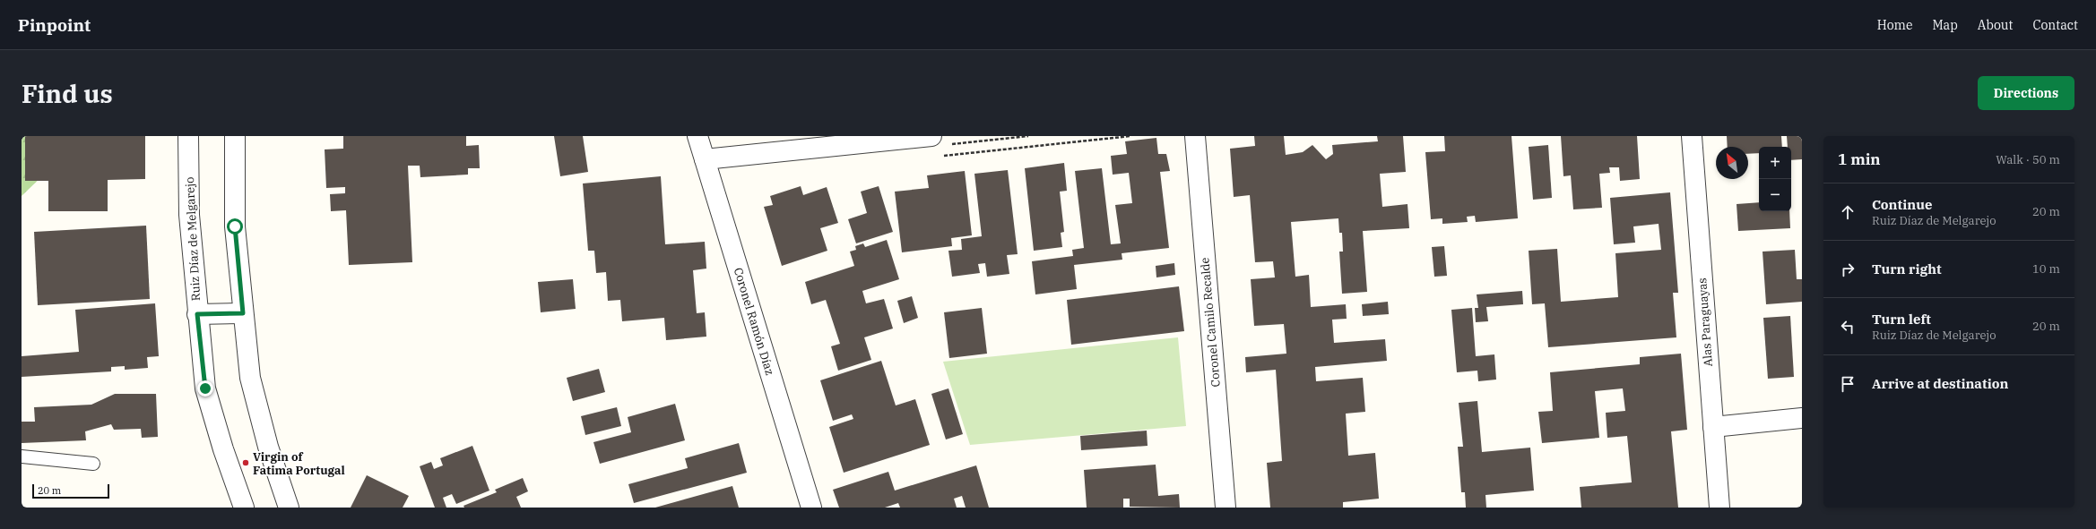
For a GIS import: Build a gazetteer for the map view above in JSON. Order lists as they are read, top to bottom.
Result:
{
  "streets": {
    "street": [
      "Ruiz Díaz de Melgarejo",
      "Coronel Ramón Díaz",
      "Coronel Camilo Recalde",
      "Alas Paraguayas"
    ]
  },
  "places": ["Virgin of Fatima Portugal"],
  "scale_bar": "20 m",
  "north": "top left",
  "page": {
    "header": "Pinpoint",
    "nav": [
      "Home",
      "Map",
      "About",
      "Contact"
    ],
    "buttons": "Directions",
    "title": "Find us",
    "heading": ["1 min", "Walk · 50 m"],
    "map_buttons": ["+", "−"],
    "list": [
      ["Continue", "Ruiz Díaz de Melgarejo", "20 m"],
      ["Turn right", "10 m"],
      ["Turn left", "Ruiz Díaz de Melgarejo", "20 m"],
      "Arrive at destination"
    ],
    "scale": "20 m"
  }
}
